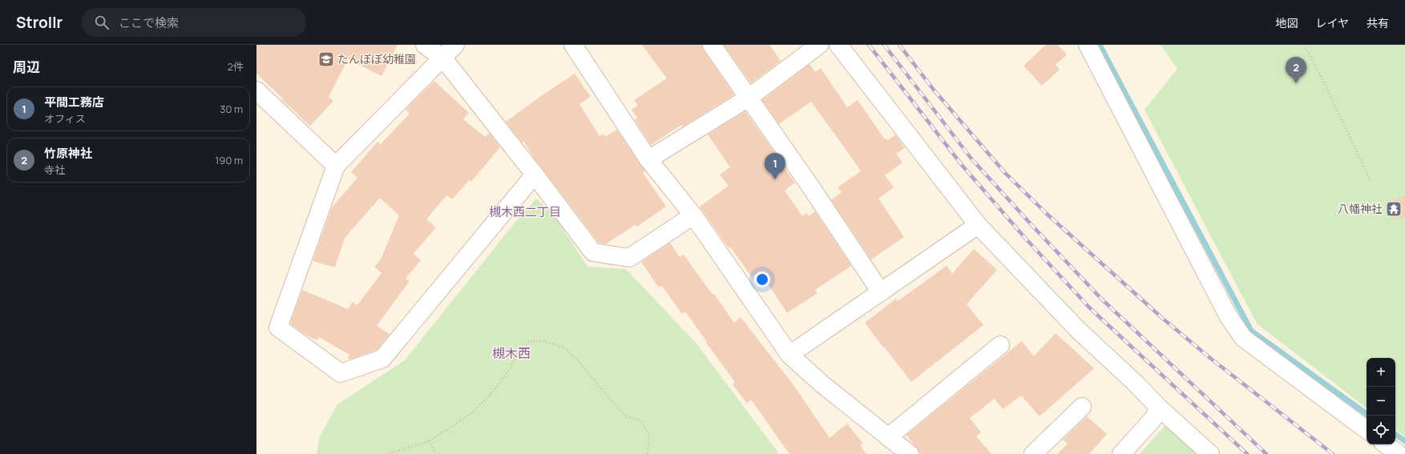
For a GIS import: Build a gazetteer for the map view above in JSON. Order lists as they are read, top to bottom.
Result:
{
  "districts": ["槻木西二丁目", "槻木西"],
  "places": {
    "school or university": ["たんぽぽ幼稚園"],
    "temple": ["八幡神社"]
  },
  "page": {
    "header": "Strollr",
    "search": "ここで検索",
    "nav": ["地図", "レイヤ", "共有"],
    "heading": ["周辺", "2件"],
    "pins": ["2", "1"],
    "list": [
      {
        "mark": "1",
        "name": "平間工務店",
        "note": "オフィス",
        "value": "30 m"
      },
      {
        "mark": "2",
        "name": "竹原神社",
        "note": "寺社",
        "value": "190 m"
      }
    ],
    "map_buttons": ["+", "−"]
  }
}
